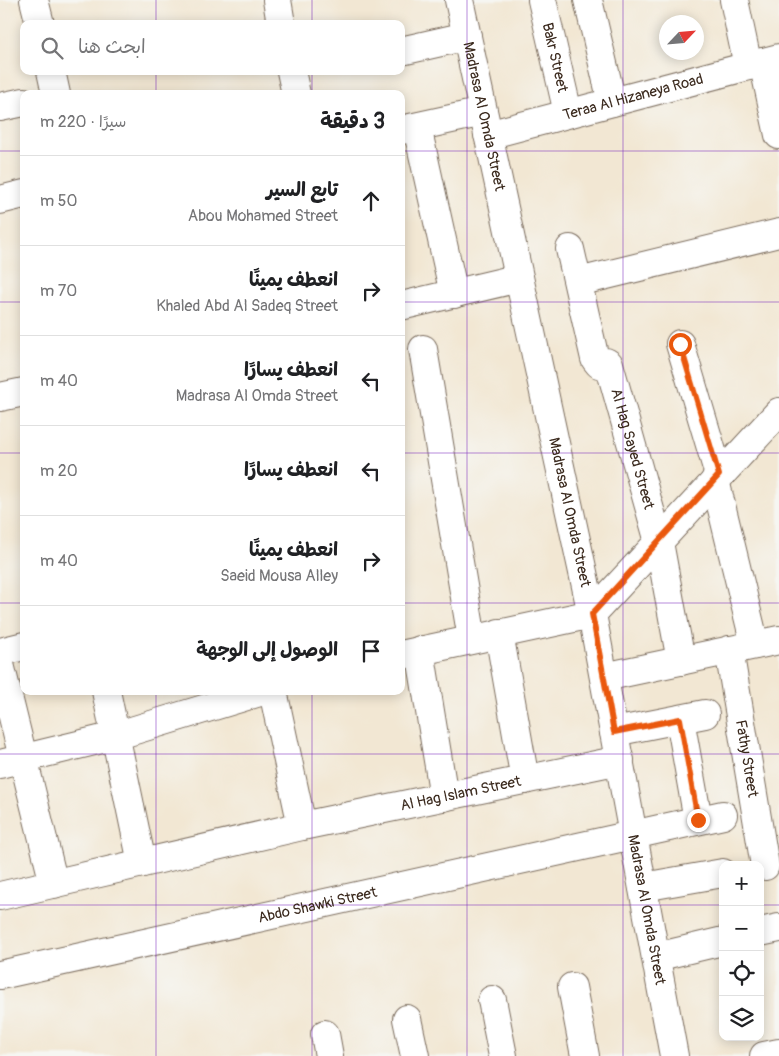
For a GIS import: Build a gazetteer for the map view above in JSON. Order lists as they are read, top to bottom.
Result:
{
  "streets": {
    "street": [
      "Bakr Street",
      "Teraa Al Hizaneya Road",
      "Madrasa Al Omda Street",
      "Al Hag Sayed Street",
      "Fathy Street",
      "Al Hag Islam Street",
      "Abdo Shawki Street"
    ]
  },
  "crossings": [
    ["Bakr Street", "Teraa Al Hizaneya Road"],
    ["Teraa Al Hizaneya Road", "Madrasa Al Omda Street"],
    ["Madrasa Al Omda Street", "Al Hag Islam Street"],
    ["Madrasa Al Omda Street", "Abdo Shawki Street"]
  ],
  "north": "top right",
  "page": {
    "search": "ابحث هنا",
    "heading": ["3 دقيقة", "سيرًا · 220 m"],
    "list": [
      ["تابع السير", "Abou Mohamed Street", "50 m"],
      ["انعطف يمينًا", "Khaled Abd Al Sadeq Street", "70 m"],
      ["انعطف يسارًا", "Madrasa Al Omda Street", "40 m"],
      ["انعطف يسارًا", "20 m"],
      ["انعطف يمينًا", "Saeid Mousa Alley", "40 m"],
      "الوصول إلى الوجهة"
    ],
    "map_buttons": ["+", "−"]
  }
}
